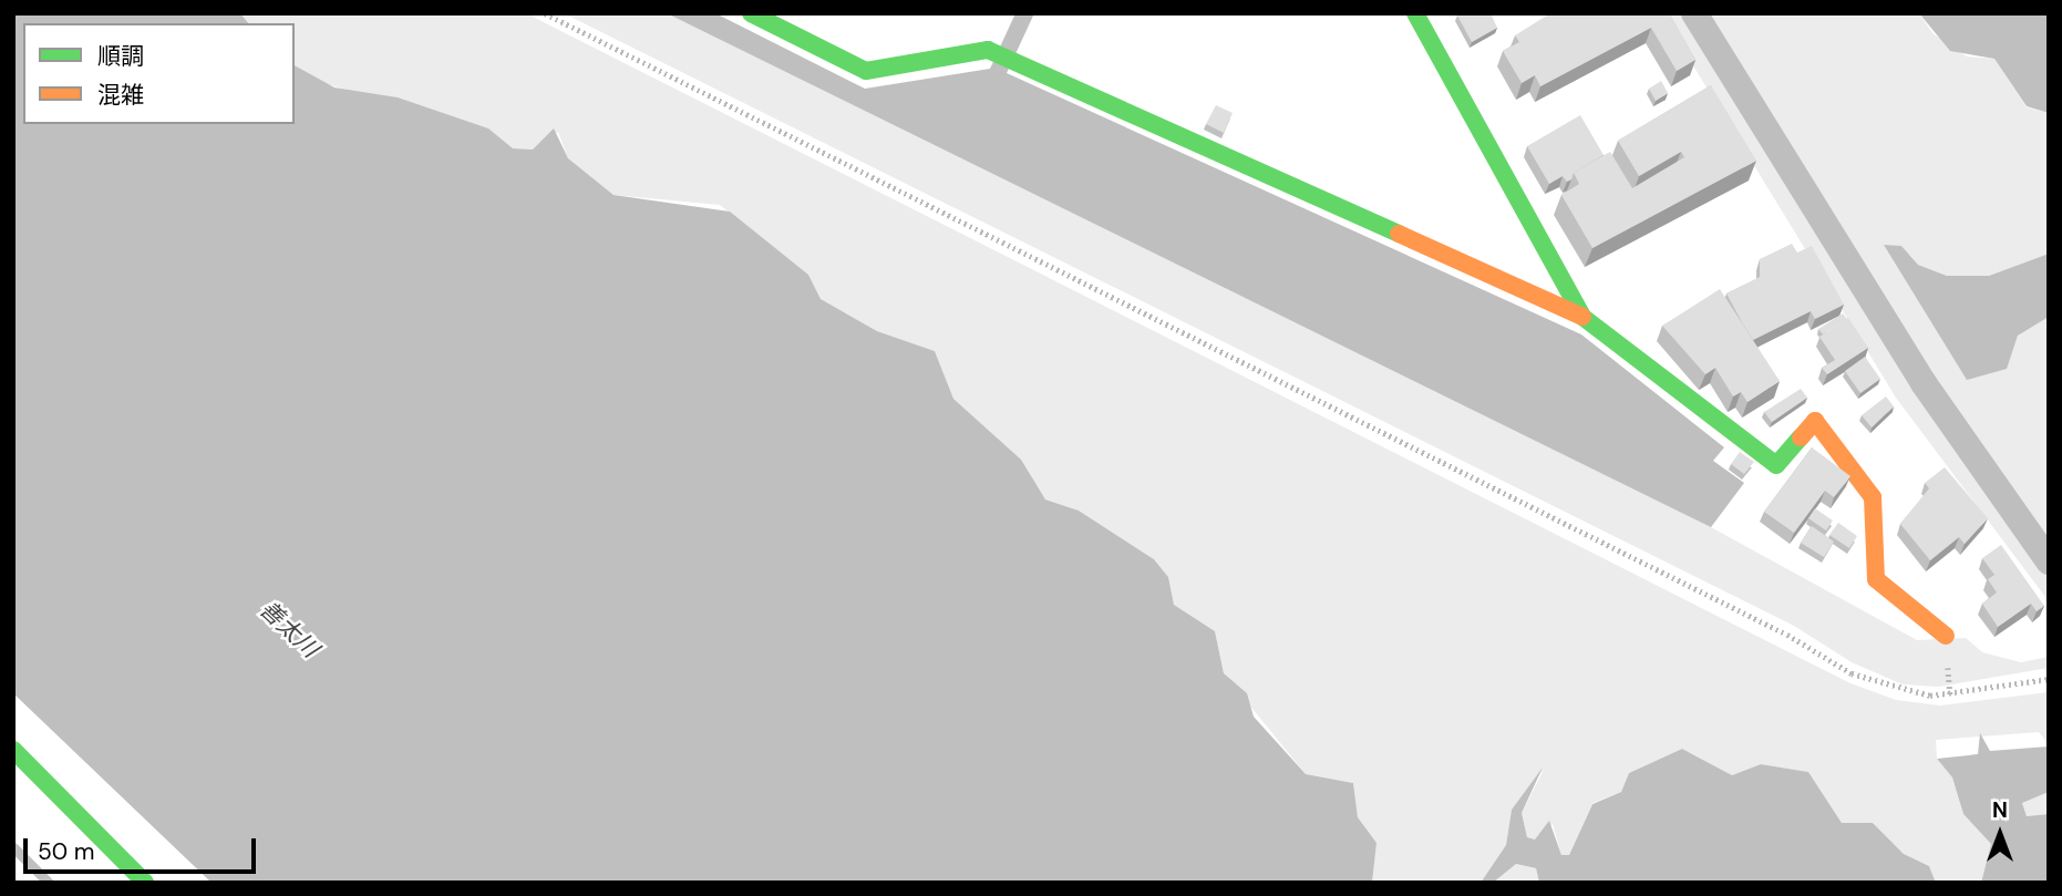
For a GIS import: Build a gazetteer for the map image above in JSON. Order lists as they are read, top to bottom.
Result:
{
  "water": ["善太川"],
  "legend": ["順調", "混雑"],
  "scale_bar": "50 m",
  "north": "top"
}
